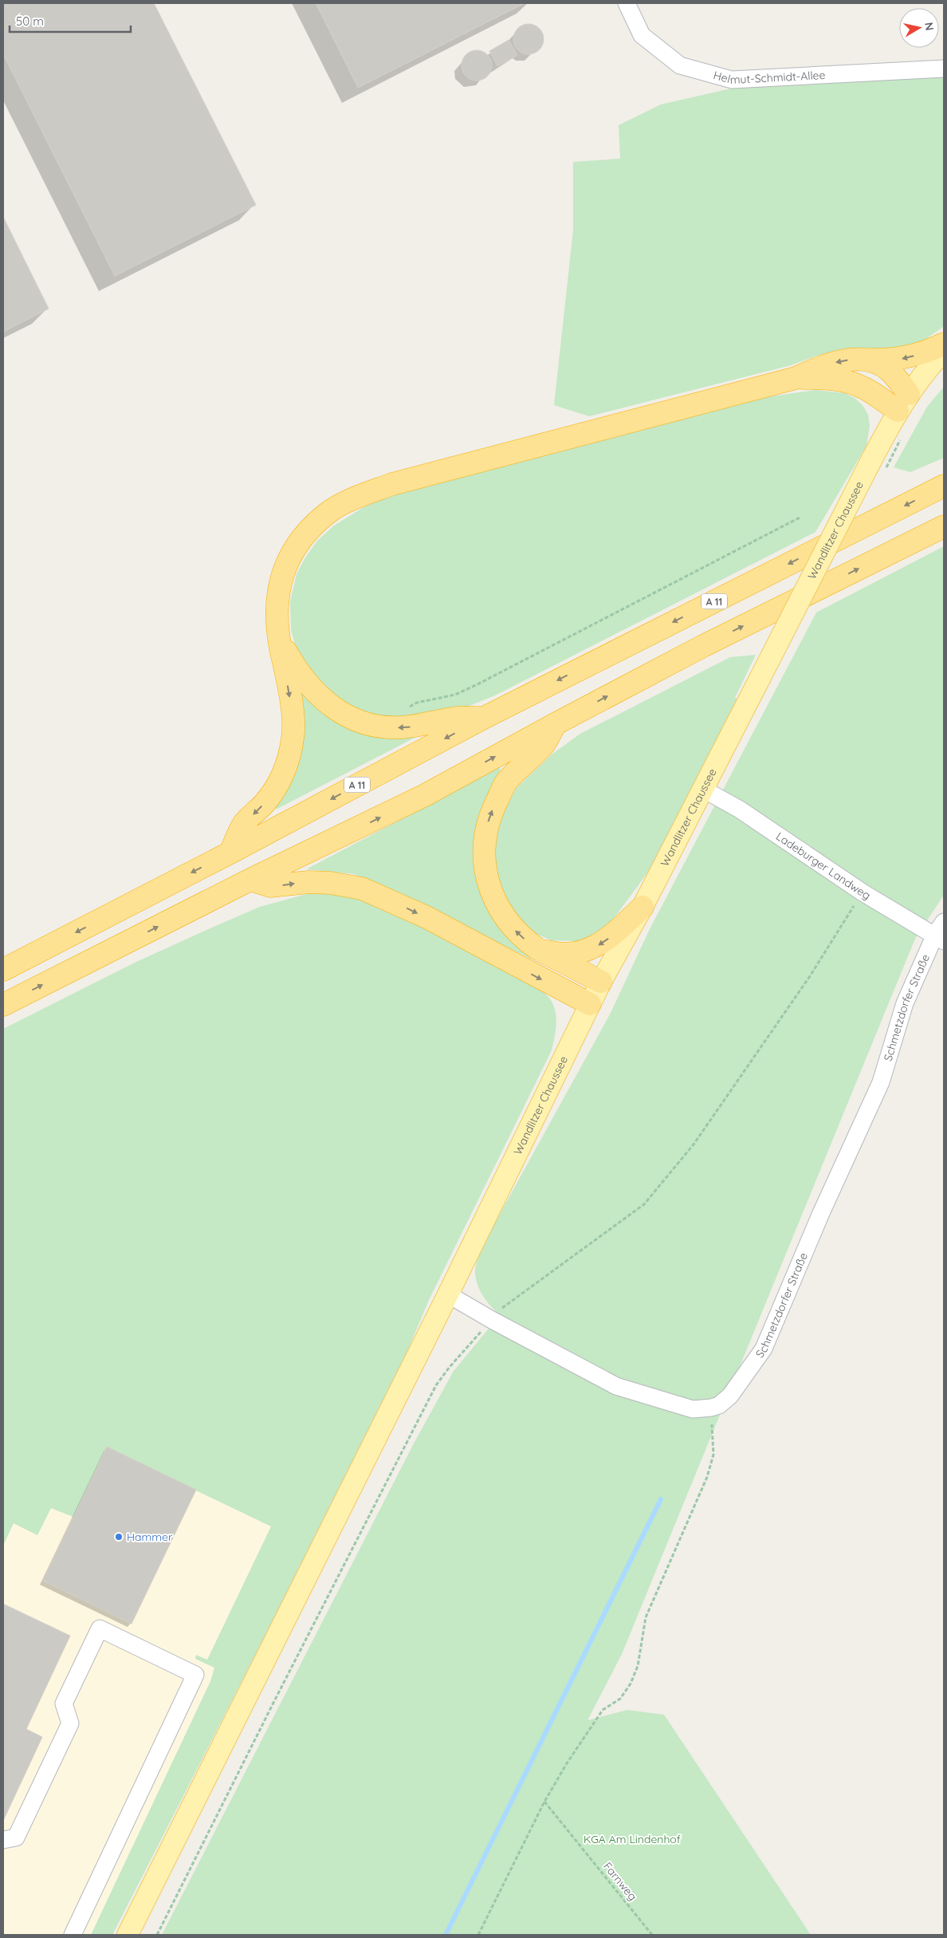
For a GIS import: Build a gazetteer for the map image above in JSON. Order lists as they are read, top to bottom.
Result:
{
  "streets": {
    "highway": ["A 11"],
    "main road": ["Wandlitzer Chaussee"],
    "street": ["Helmut-Schmidt-Allee", "Ladeburger Landweg", "Schmetzdorfer Straße"],
    "path": ["Farnweg"]
  },
  "crossings": [
    ["Wandlitzer Chaussee", "Ladeburger Landweg"],
    ["Wandlitzer Chaussee", "Schmetzdorfer Straße"],
    ["Ladeburger Landweg", "Schmetzdorfer Straße"]
  ],
  "parks": ["KGA Am Lindenhof"],
  "places": ["Hammer"],
  "scale_bar": "50 m",
  "north": "right"
}
